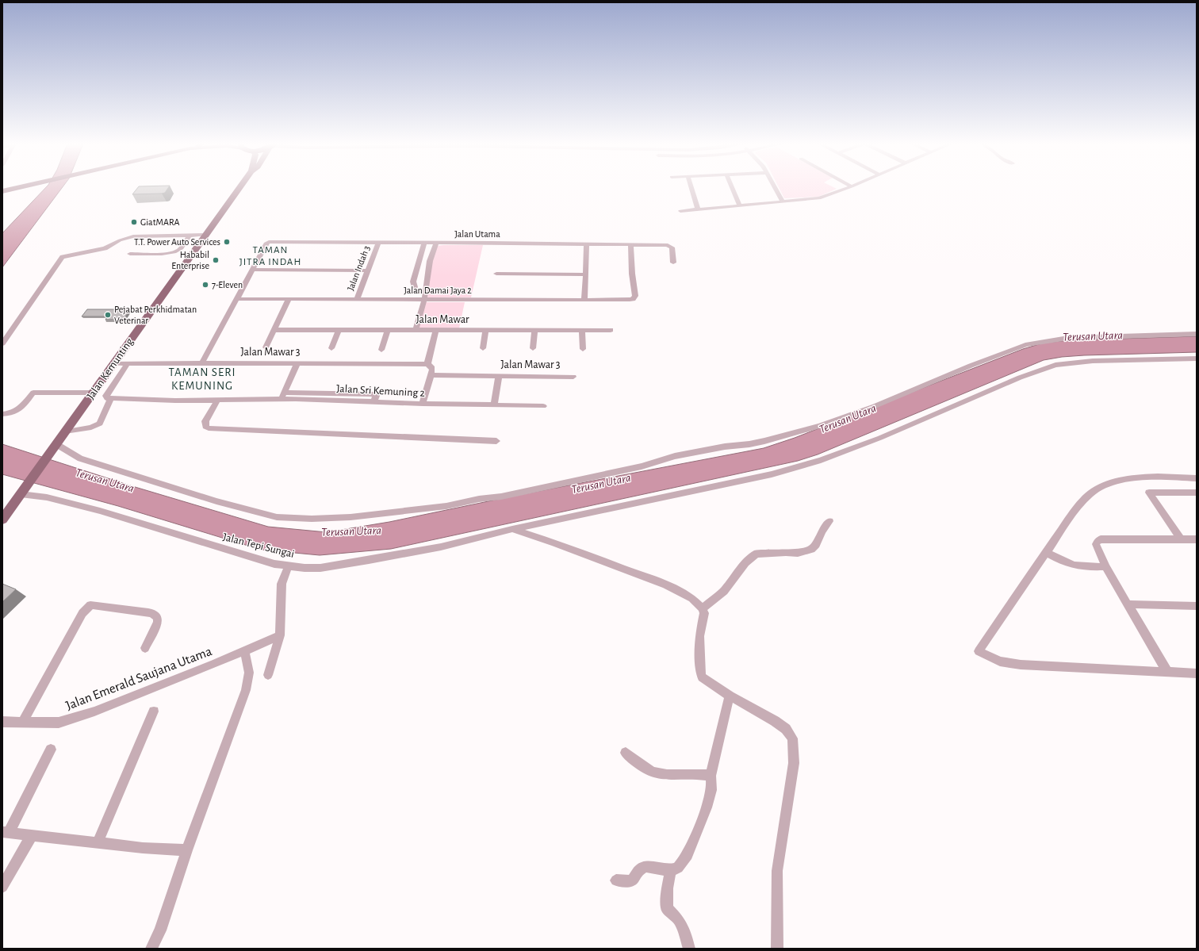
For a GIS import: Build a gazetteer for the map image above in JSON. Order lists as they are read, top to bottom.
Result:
{
  "streets": {
    "main road": ["Jalan Kemunting"],
    "street": [
      "Jalan Utama",
      "Jalan Indah 3",
      "Jalan Damai Jaya 2",
      "Jalan Mawar",
      "Jalan Mawar 3",
      "Jalan Sri Kemuning 2",
      "Jalan Tepi Sungai",
      "Jalan Emerald Saujana Utama"
    ]
  },
  "crossings": [
    ["Jalan Utama", "Jalan Indah 3"],
    ["Jalan Utama", "Jalan Damai Jaya 2"],
    ["Jalan Indah 3", "Jalan Damai Jaya 2"],
    ["Jalan Mawar 3", "Jalan Kemunting"],
    ["Jalan Kemunting", "Jalan Tepi Sungai"]
  ],
  "districts": ["TAMAN JITRA INDAH", "TAMAN SERI KEMUNING"],
  "water": ["Terusan Utara"],
  "places": [
    "GiatMARA",
    "T.T. Power Auto Services",
    "Hababil Enterprise",
    "7-Eleven",
    "Pejabat Perkhidmatan Veterinar"
  ]
}
